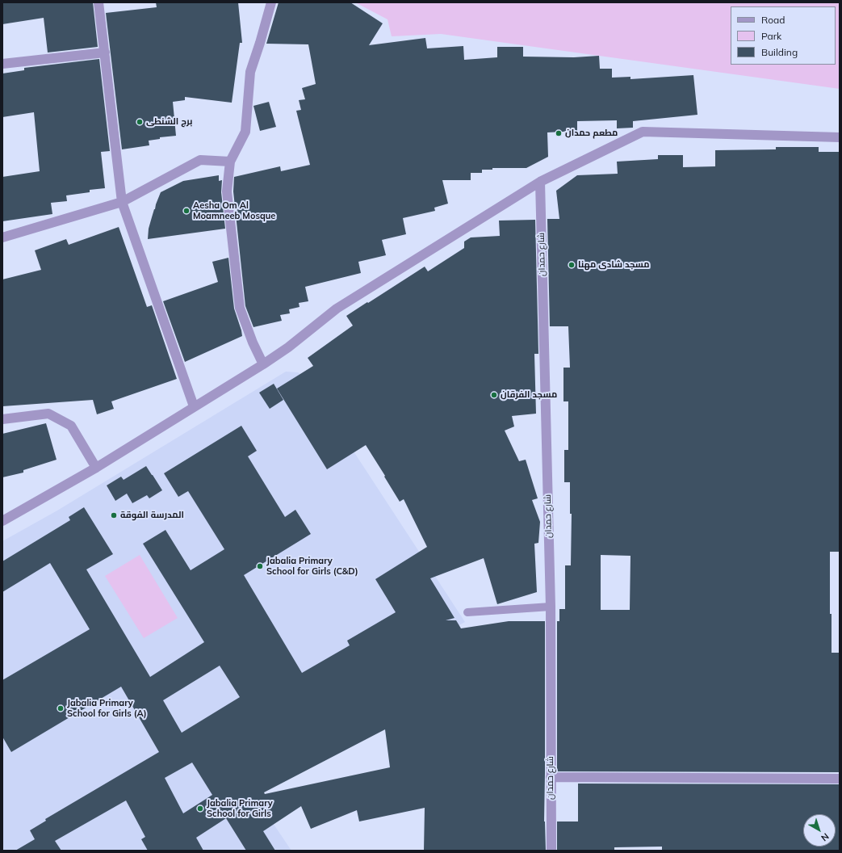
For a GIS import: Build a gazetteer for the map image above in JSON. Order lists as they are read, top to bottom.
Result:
{
  "streets": {
    "street": ["شارع حمدان"]
  },
  "places": [
    "برج الشنطى",
    "مطعم حمدان",
    "Aesha Om Al Moamneeb Mosque",
    "مسجد شادى مهنا",
    "مسجد الفرقان",
    "المدرسة الفوقة",
    "Jabalia Primary School for Girls (C&D)",
    "Jabalia Primary School for Girls (A)",
    "Jabalia Primary School for Girls"
  ],
  "legend": ["Road", "Park", "Building"],
  "north": "bottom right"
}
